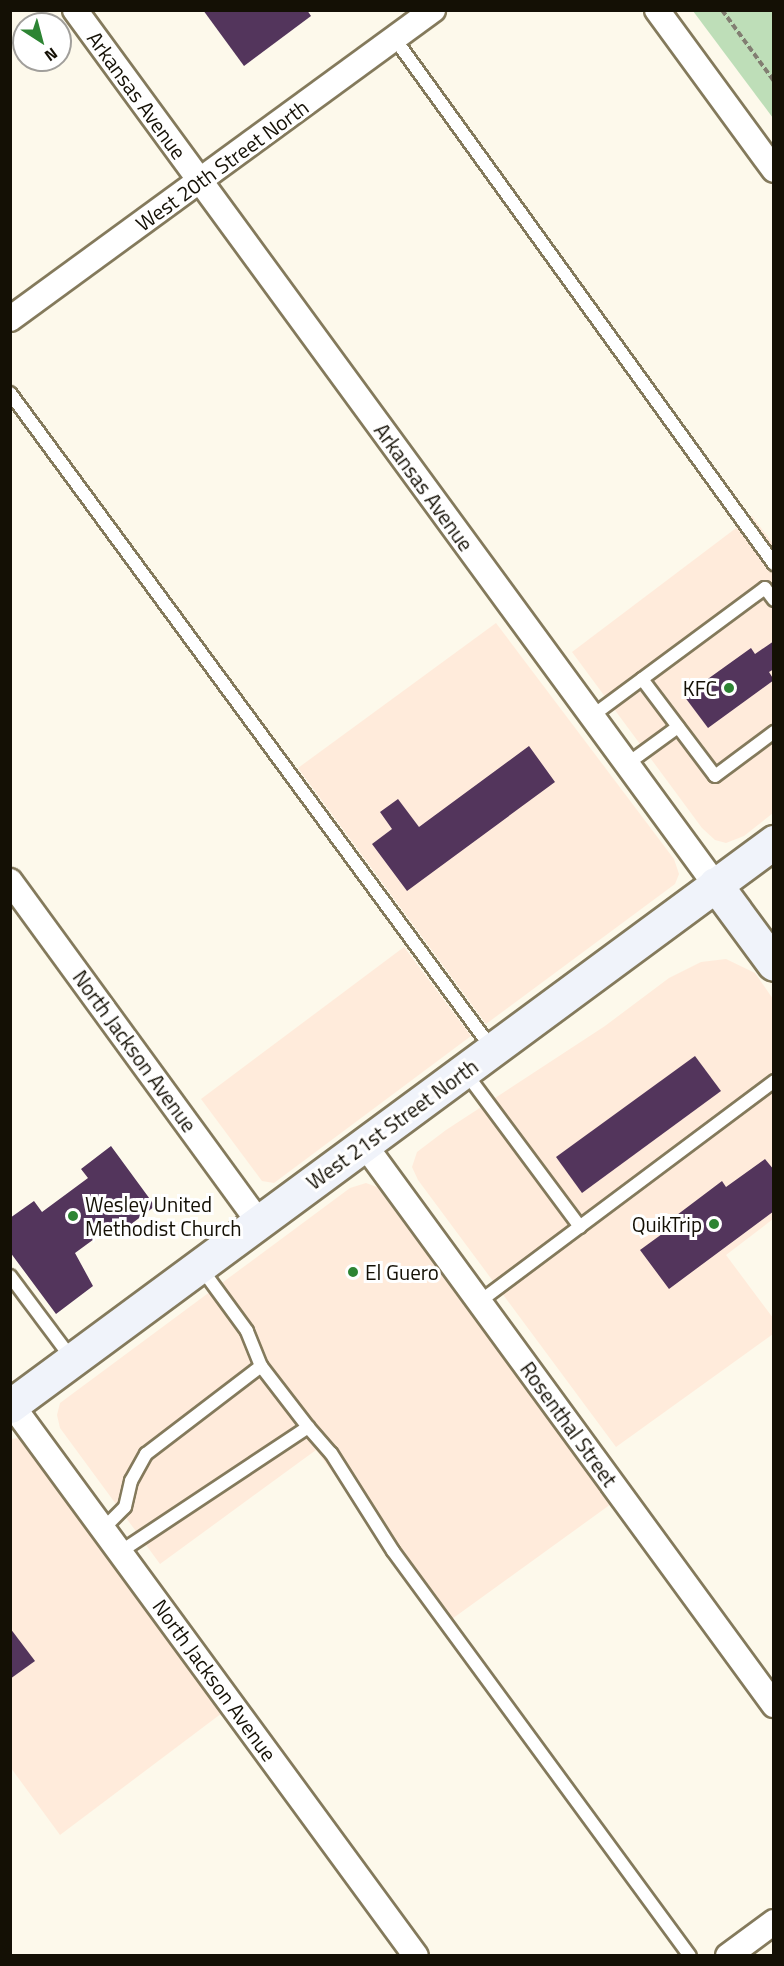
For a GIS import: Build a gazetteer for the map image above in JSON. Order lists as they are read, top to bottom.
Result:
{
  "streets": {
    "main road": ["Arkansas Avenue", "West 21st Street North"],
    "street": ["West 20th Street North", "North Jackson Avenue", "Rosenthal Street"]
  },
  "crossings": [
    ["Arkansas Avenue", "West 20th Street North"],
    ["Arkansas Avenue", "West 21st Street North"],
    ["North Jackson Avenue", "West 21st Street North"],
    ["West 21st Street North", "Rosenthal Street"]
  ],
  "places": [
    "KFC",
    "Wesley United Methodist Church",
    "QuikTrip",
    "El Guero"
  ],
  "north": "bottom right"
}
